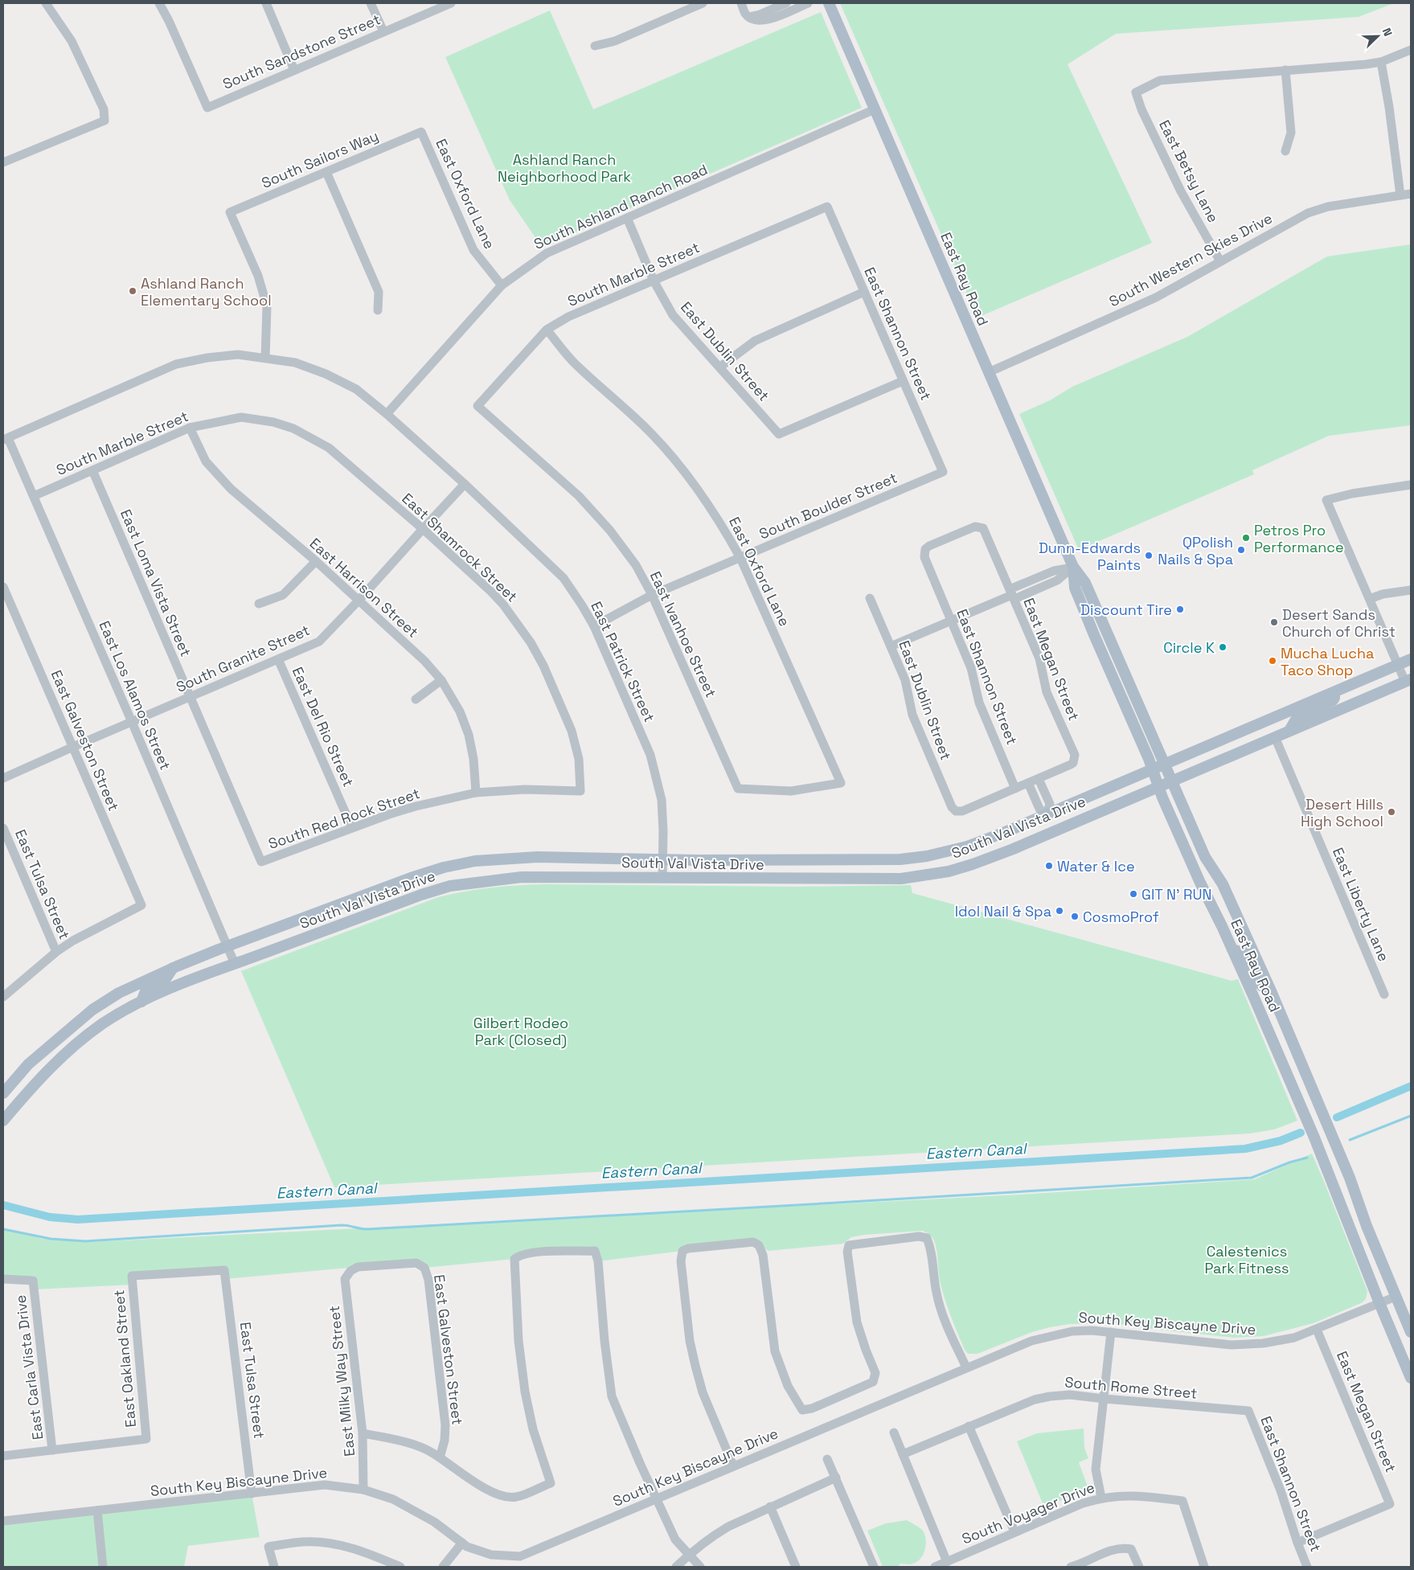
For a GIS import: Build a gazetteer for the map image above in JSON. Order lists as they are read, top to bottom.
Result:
{
  "streets": {
    "main road": ["East Ray Road", "South Val Vista Drive"],
    "street": [
      "South Sandstone Street",
      "South Sailors Way",
      "East Betsy Lane",
      "East Oxford Lane",
      "South Ashland Ranch Road",
      "South Western Skies Drive",
      "South Marble Street",
      "East Shannon Street",
      "East Dublin Street",
      "South Boulder Street",
      "East Shamrock Street",
      "East Loma Vista Street",
      "East Harrison Street",
      "East Ivanhoe Street",
      "South Granite Street",
      "East Megan Street",
      "East Patrick Street",
      "East Los Alamos Street",
      "East Del Rio Street",
      "East Galveston Street",
      "South Red Rock Street",
      "East Tulsa Street",
      "East Liberty Lane",
      "South Key Biscayne Drive",
      "East Oakland Street",
      "East Carla Vista Drive",
      "East Milky Way Street",
      "South Rome Street",
      "South Voyager Drive"
    ]
  },
  "crossings": [
    ["South Sailors Way", "East Oxford Lane"],
    ["East Betsy Lane", "South Western Skies Drive"],
    ["East Oxford Lane", "South Ashland Ranch Road"],
    ["East Oxford Lane", "South Marble Street"],
    ["East Oxford Lane", "South Boulder Street"],
    ["East Oxford Lane", "East Ivanhoe Street"],
    ["South Ashland Ranch Road", "East Ray Road"],
    ["South Ashland Ranch Road", "East Dublin Street"],
    ["South Ashland Ranch Road", "East Patrick Street"],
    ["South Western Skies Drive", "East Ray Road"],
    ["South Marble Street", "East Shannon Street"],
    ["South Marble Street", "East Dublin Street"],
    ["South Marble Street", "East Shamrock Street"],
    ["South Marble Street", "East Loma Vista Street"],
    ["South Marble Street", "East Harrison Street"],
    ["South Marble Street", "East Ivanhoe Street"],
    ["South Marble Street", "East Los Alamos Street"],
    ["East Ray Road", "South Val Vista Drive"],
    ["East Ray Road", "South Key Biscayne Drive"],
    ["East Shannon Street", "East Dublin Street"],
    ["East Shannon Street", "South Boulder Street"],
    ["East Shannon Street", "East Megan Street"],
    ["East Shannon Street", "South Rome Street"],
    ["South Boulder Street", "East Ivanhoe Street"],
    ["South Boulder Street", "East Patrick Street"],
    ["East Shamrock Street", "South Granite Street"],
    ["East Shamrock Street", "South Red Rock Street"],
    ["East Loma Vista Street", "South Granite Street"],
    ["East Loma Vista Street", "South Red Rock Street"],
    ["East Harrison Street", "South Granite Street"],
    ["East Harrison Street", "South Red Rock Street"],
    ["South Granite Street", "East Patrick Street"],
    ["South Granite Street", "East Los Alamos Street"],
    ["South Granite Street", "East Del Rio Street"],
    ["South Granite Street", "East Galveston Street"],
    ["East Megan Street", "South Key Biscayne Drive"],
    ["East Patrick Street", "South Val Vista Drive"],
    ["East Los Alamos Street", "South Val Vista Drive"],
    ["East Del Rio Street", "South Red Rock Street"],
    ["East Galveston Street", "East Tulsa Street"],
    ["East Galveston Street", "East Milky Way Street"],
    ["South Val Vista Drive", "East Liberty Lane"],
    ["East Tulsa Street", "South Key Biscayne Drive"],
    ["East Tulsa Street", "East Oakland Street"],
    ["South Key Biscayne Drive", "East Milky Way Street"],
    ["East Oakland Street", "East Carla Vista Drive"]
  ],
  "water": ["Eastern Canal"],
  "parks": ["Ashland Ranch Neighborhood Park", "Gilbert Rodeo Park (Closed)", "Calestenics Park Fitness"],
  "places": [
    "Ashland Ranch Elementary School",
    "Petros Pro Performance",
    "QPolish Nails & Spa",
    "Dunn-Edwards Paints",
    "Discount Tire",
    "Desert Sands Church of Christ",
    "Circle K",
    "Mucha Lucha Taco Shop",
    "Desert Hills High School",
    "Water & Ice",
    "GIT N' RUN",
    "Idol Nail & Spa",
    "CosmoProf"
  ],
  "north": "top right"
}
